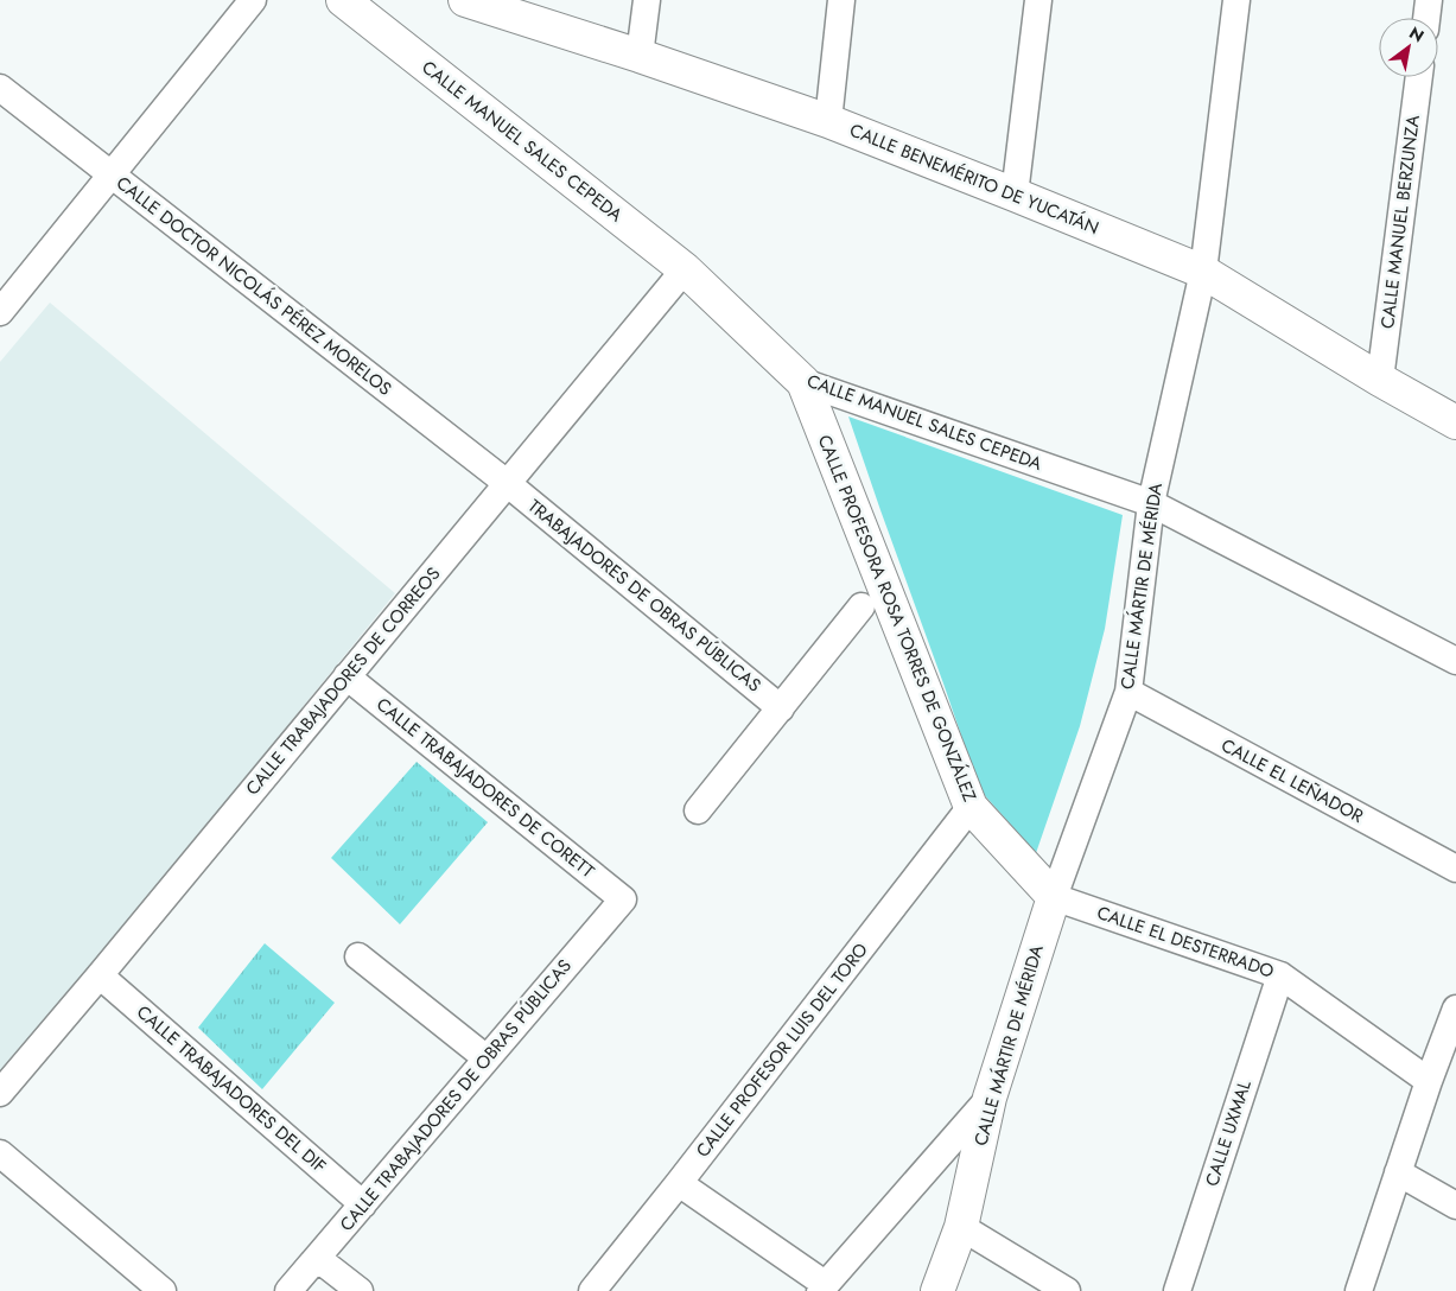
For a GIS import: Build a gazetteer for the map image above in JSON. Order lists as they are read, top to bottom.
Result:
{
  "streets": {
    "street": [
      "CALLE MANUEL SALES CEPEDA",
      "CALLE BENEMÉRITO DE YUCATÁN",
      "CALLE MANUEL BERZUNZA",
      "CALLE DOCTOR NICOLÁS PÉREZ MORELOS",
      "CALLE MÁRTIR DE MÉRIDA",
      "TRABAJADORES DE OBRAS PÚBLICAS",
      "CALLE PROFESORA ROSA TORRES DE GONZÁLEZ",
      "CALLE TRABAJADORES DE CORREOS",
      "CALLE EL LEÑADOR",
      "CALLE TRABAJADORES DE CORETT",
      "CALLE EL DESTERRADO",
      "CALLE PROFESOR LUIS DEL TORO",
      "CALLE TRABAJADORES DEL DIF",
      "CALLE TRABAJADORES DE OBRAS PÚBLICAS",
      "CALLE UXMAL"
    ]
  },
  "crossings": [
    ["CALLE MANUEL SALES CEPEDA", "CALLE MÁRTIR DE MÉRIDA"],
    ["CALLE MANUEL SALES CEPEDA", "CALLE PROFESORA ROSA TORRES DE GONZÁLEZ"],
    ["CALLE MANUEL SALES CEPEDA", "CALLE TRABAJADORES DE CORREOS"],
    ["CALLE BENEMÉRITO DE YUCATÁN", "CALLE MANUEL BERZUNZA"],
    ["CALLE BENEMÉRITO DE YUCATÁN", "CALLE MÁRTIR DE MÉRIDA"],
    ["CALLE DOCTOR NICOLÁS PÉREZ MORELOS", "TRABAJADORES DE OBRAS PÚBLICAS"],
    ["CALLE DOCTOR NICOLÁS PÉREZ MORELOS", "CALLE TRABAJADORES DE CORREOS"],
    ["CALLE MÁRTIR DE MÉRIDA", "CALLE PROFESORA ROSA TORRES DE GONZÁLEZ"],
    ["CALLE MÁRTIR DE MÉRIDA", "CALLE EL LEÑADOR"],
    ["CALLE MÁRTIR DE MÉRIDA", "CALLE EL DESTERRADO"],
    ["TRABAJADORES DE OBRAS PÚBLICAS", "CALLE TRABAJADORES DE CORREOS"],
    ["CALLE PROFESORA ROSA TORRES DE GONZÁLEZ", "CALLE EL DESTERRADO"],
    ["CALLE PROFESORA ROSA TORRES DE GONZÁLEZ", "CALLE PROFESOR LUIS DEL TORO"],
    ["CALLE TRABAJADORES DE CORREOS", "CALLE TRABAJADORES DE CORETT"],
    ["CALLE TRABAJADORES DE CORREOS", "CALLE TRABAJADORES DEL DIF"],
    ["CALLE TRABAJADORES DE CORETT", "CALLE TRABAJADORES DE OBRAS PÚBLICAS"],
    ["CALLE EL DESTERRADO", "CALLE UXMAL"],
    ["CALLE TRABAJADORES DEL DIF", "CALLE TRABAJADORES DE OBRAS PÚBLICAS"]
  ],
  "north": "top right"
}
